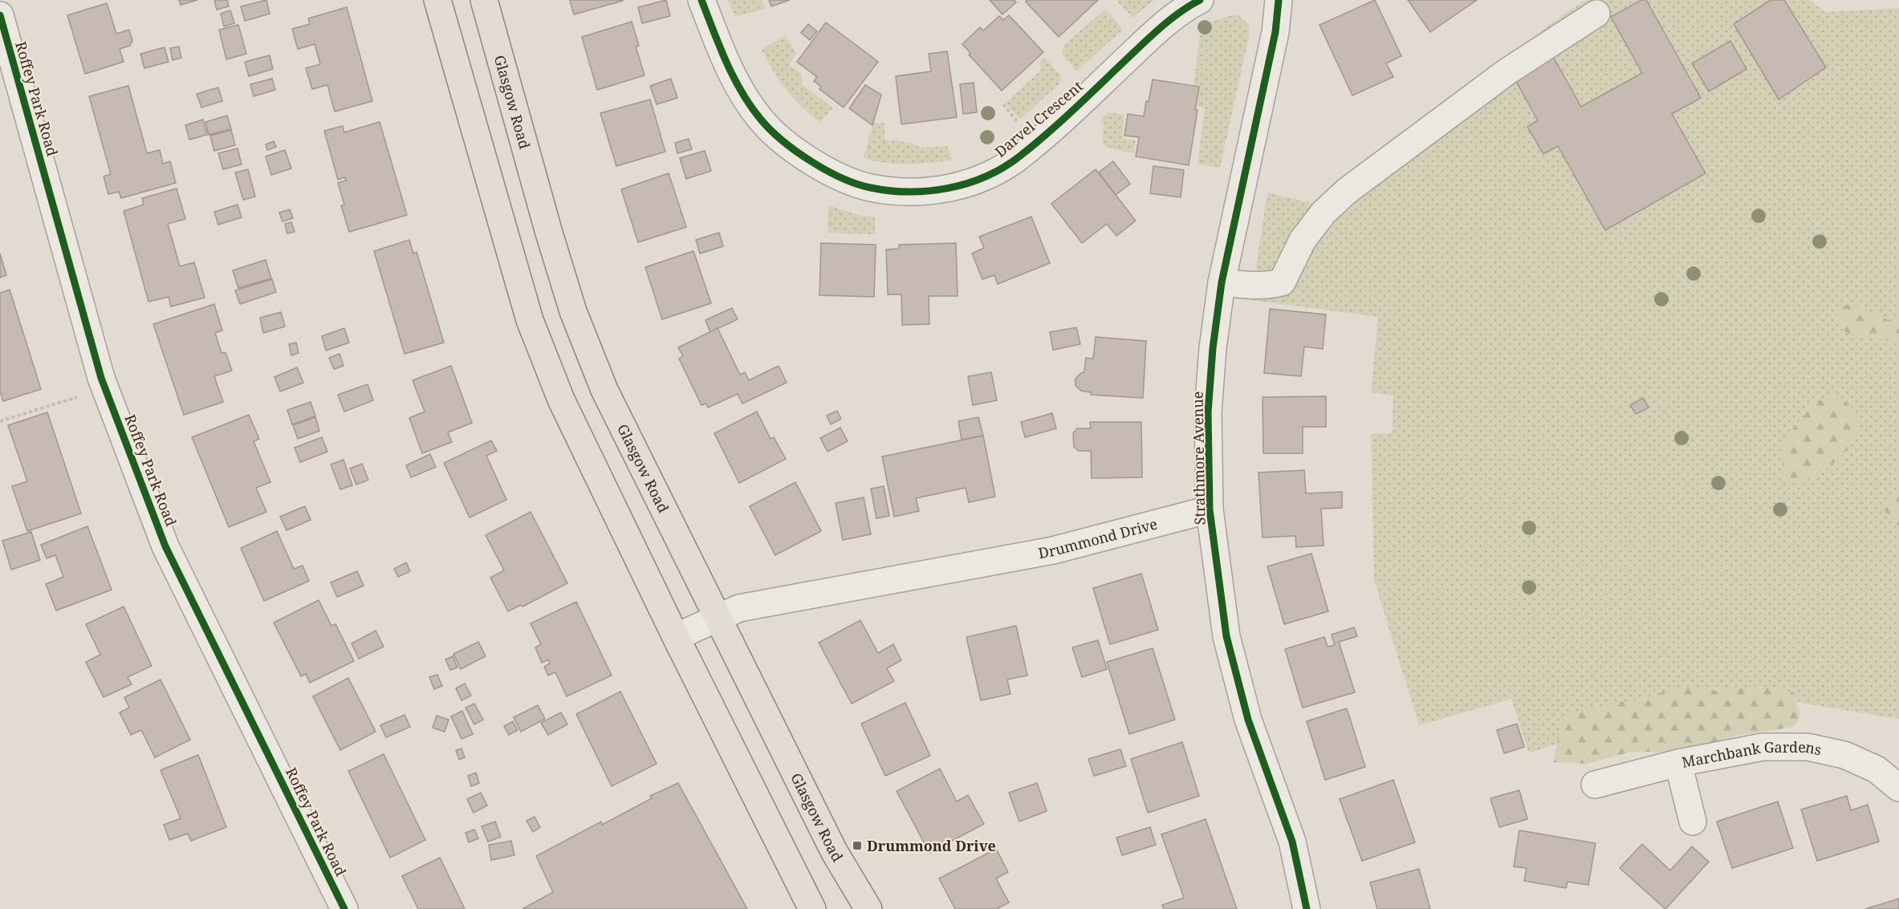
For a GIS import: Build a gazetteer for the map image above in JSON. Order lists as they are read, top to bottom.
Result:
{
  "streets": {
    "main road": ["Glasgow Road"],
    "street": [
      "Roffey Park Road",
      "Darvel Crescent",
      "Strathmore Avenue",
      "Drummond Drive",
      "Marchbank Gardens"
    ]
  },
  "crossings": [
    ["Glasgow Road", "Drummond Drive"],
    ["Strathmore Avenue", "Drummond Drive"]
  ],
  "places": {
    "transit": ["Drummond Drive"]
  }
}
